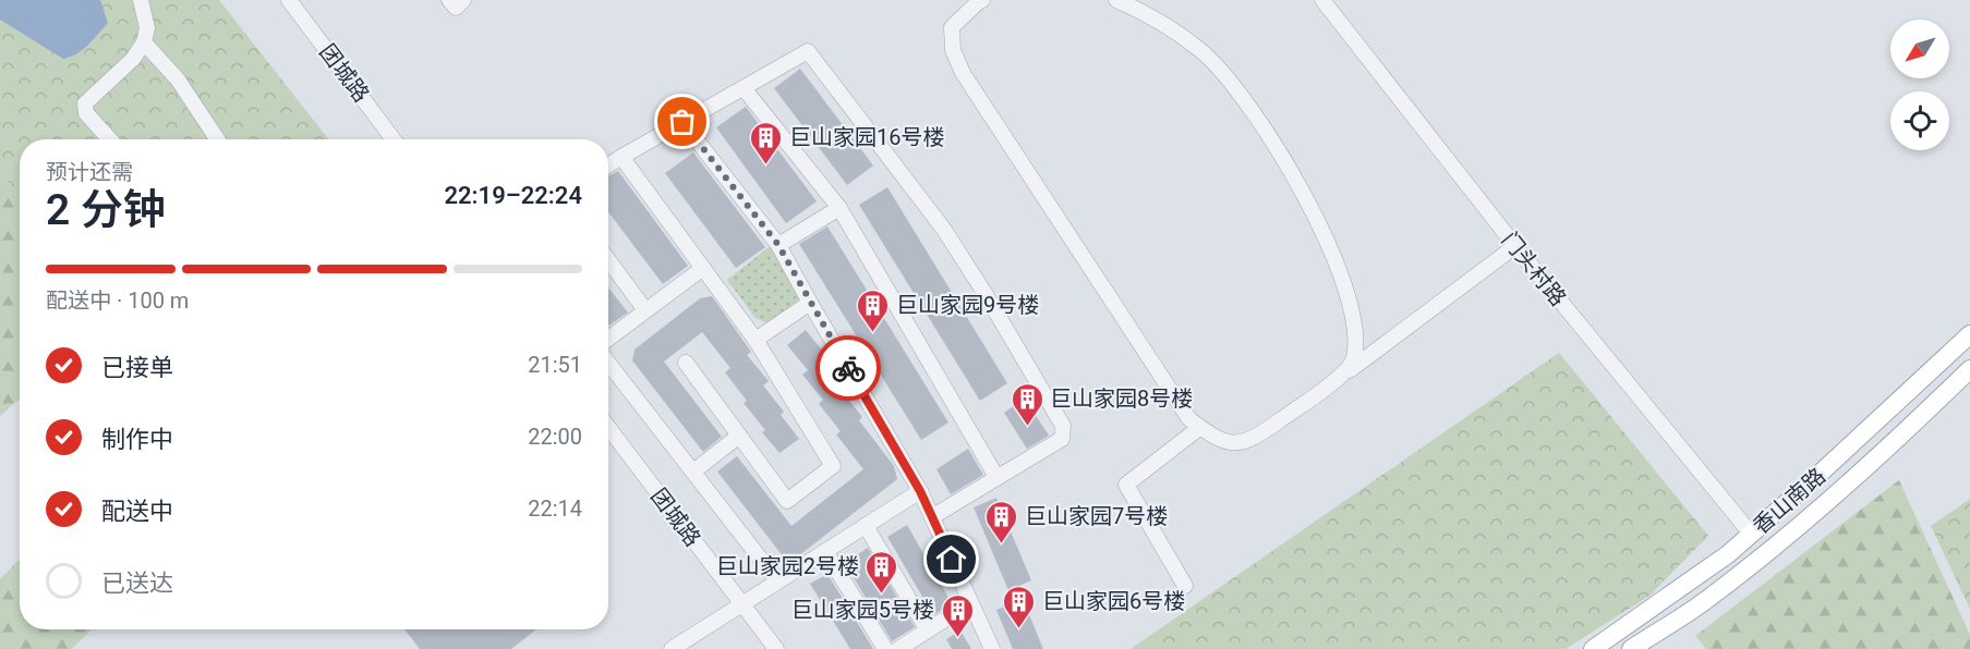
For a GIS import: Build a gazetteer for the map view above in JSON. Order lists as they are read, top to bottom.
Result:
{
  "streets": {
    "main road": ["香山南路"],
    "street": ["团城路", "门头村路"]
  },
  "crossings": [
    ["门头村路", "香山南路"]
  ],
  "places": {
    "building": [
      "巨山家园16号楼",
      "巨山家园9号楼",
      "巨山家园8号楼",
      "巨山家园7号楼",
      "巨山家园2号楼",
      "巨山家园6号楼",
      "巨山家园5号楼"
    ]
  },
  "north": "bottom left",
  "page": {
    "heading": ["2 分钟", "预计还需", "22:19–22:24"],
    "bar": "配送中 · 100 m",
    "list": [
      ["已接单", "21:51"],
      ["制作中", "22:00"],
      ["配送中", "22:14"],
      "已送达"
    ]
  }
}
